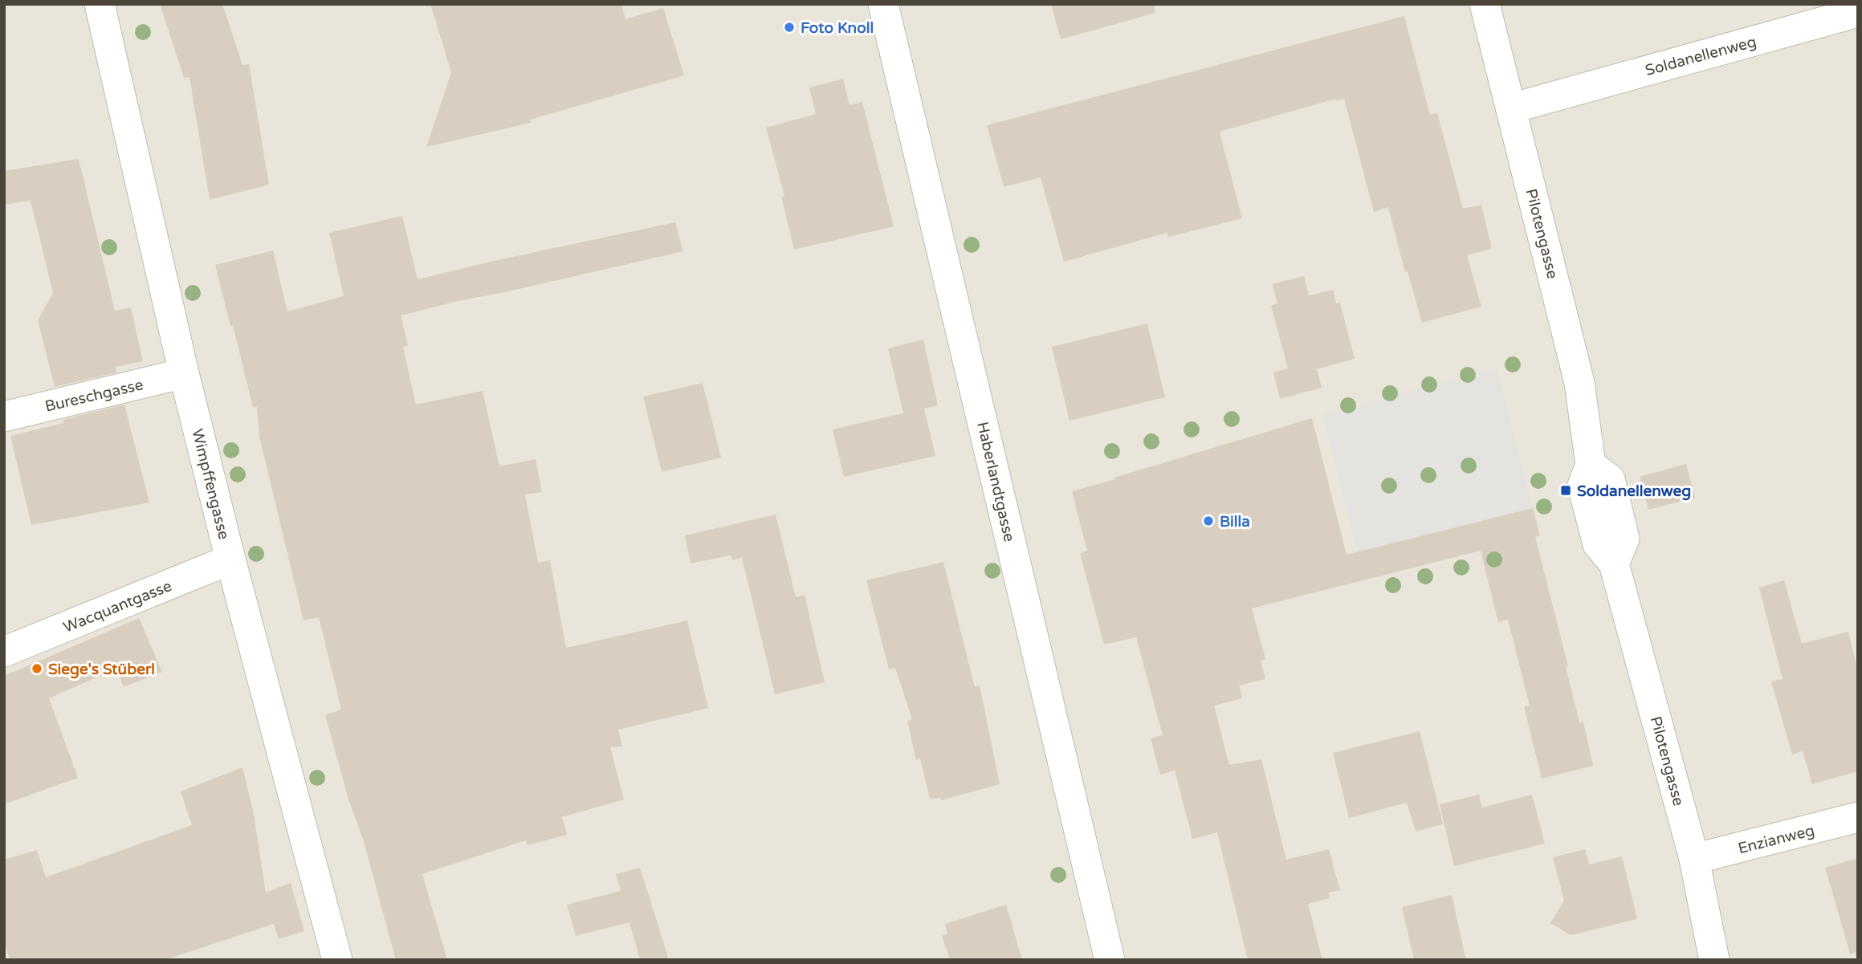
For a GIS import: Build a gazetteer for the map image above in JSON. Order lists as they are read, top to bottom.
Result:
{
  "streets": {
    "street": [
      "Soldanellenweg",
      "Pilotengasse",
      "Bureschgasse",
      "Haberlandtgasse",
      "Wimpffengasse",
      "Wacquantgasse",
      "Enzianweg"
    ]
  },
  "crossings": [
    ["Soldanellenweg", "Pilotengasse"],
    ["Pilotengasse", "Enzianweg"],
    ["Bureschgasse", "Wimpffengasse"],
    ["Wimpffengasse", "Wacquantgasse"]
  ],
  "places": {
    "other": ["Foto Knoll", "Billa", "Siege's Stüberl"],
    "transit": ["Soldanellenweg"]
  }
}
